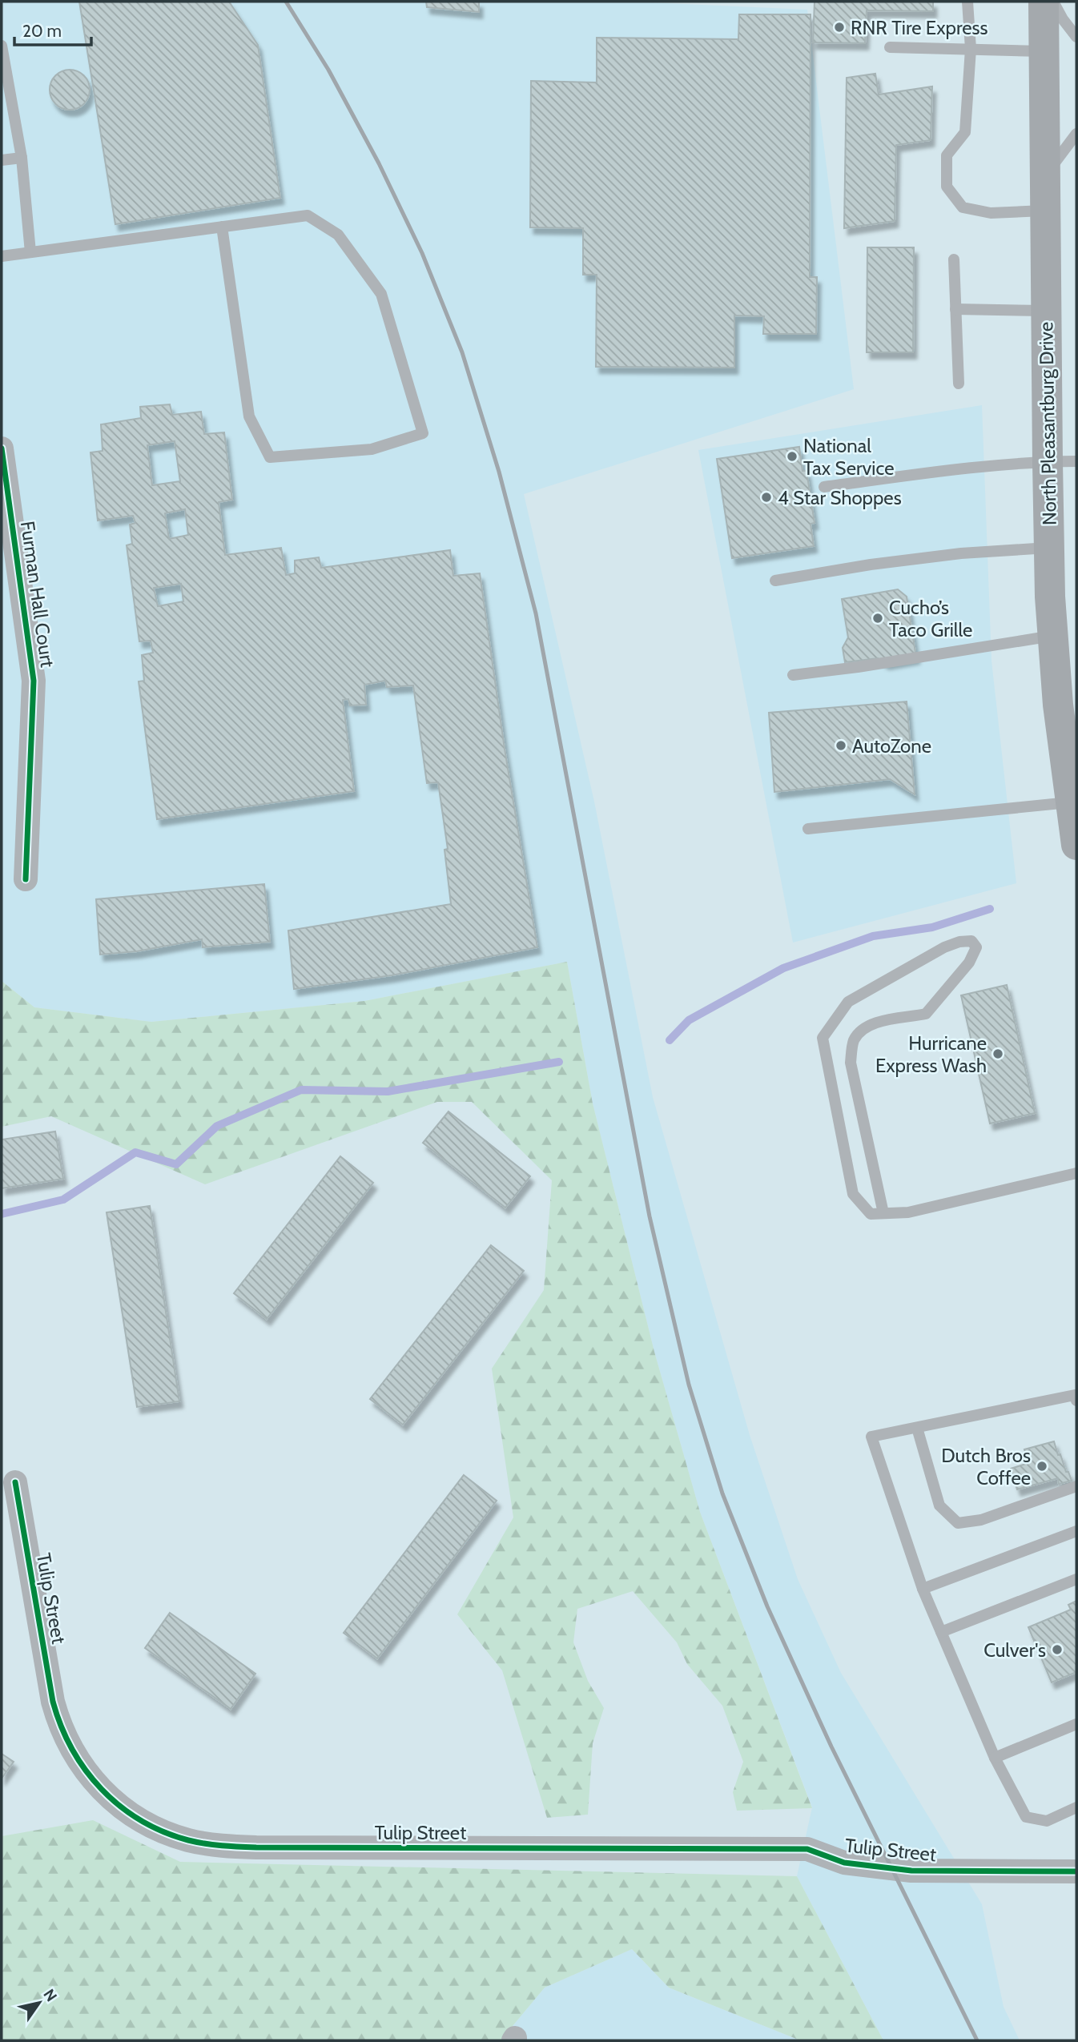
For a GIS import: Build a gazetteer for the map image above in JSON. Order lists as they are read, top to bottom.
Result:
{
  "streets": {
    "main road": ["North Pleasantburg Drive"],
    "street": ["Furman Hall Court", "Tulip Street"]
  },
  "places": [
    "RNR Tire Express",
    "National Tax Service",
    "4 Star Shoppes",
    "Cucho’s Taco Grille",
    "AutoZone",
    "Hurricane Express Wash",
    "Dutch Bros Coffee",
    "Culver's"
  ],
  "scale_bar": "20 m",
  "north": "top right"
}
